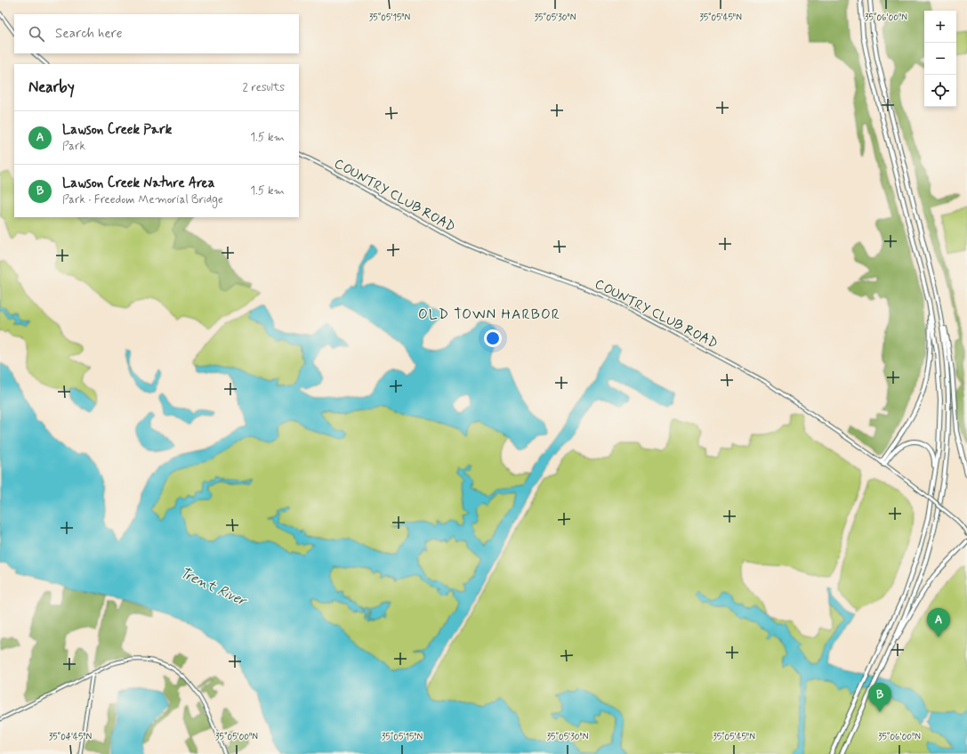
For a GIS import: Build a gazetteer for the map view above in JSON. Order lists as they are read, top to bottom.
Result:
{
  "streets": {
    "street": ["COUNTRY CLUB ROAD"]
  },
  "districts": ["OLD TOWN HARBOR"],
  "water": ["Trent River"],
  "page": {
    "map_buttons": ["+", "−"],
    "search": "Search here",
    "heading": ["Nearby", "2 results"],
    "list": [
      {
        "mark": "A",
        "name": "Lawson Creek Park",
        "note": "Park",
        "value": "1.5 km"
      },
      {
        "mark": "B",
        "name": "Lawson Creek Nature Area",
        "note": "Park · Freedom Memorial Bridge",
        "value": "1.5 km"
      }
    ],
    "pins": ["A", "B"]
  },
  "coordinates": [
    "35°05'15\"N",
    "35°05'30\"N",
    "35°05'45\"N",
    "35°06'00\"N",
    "35°04'45\"N",
    "35°05'00\"N"
  ]
}
